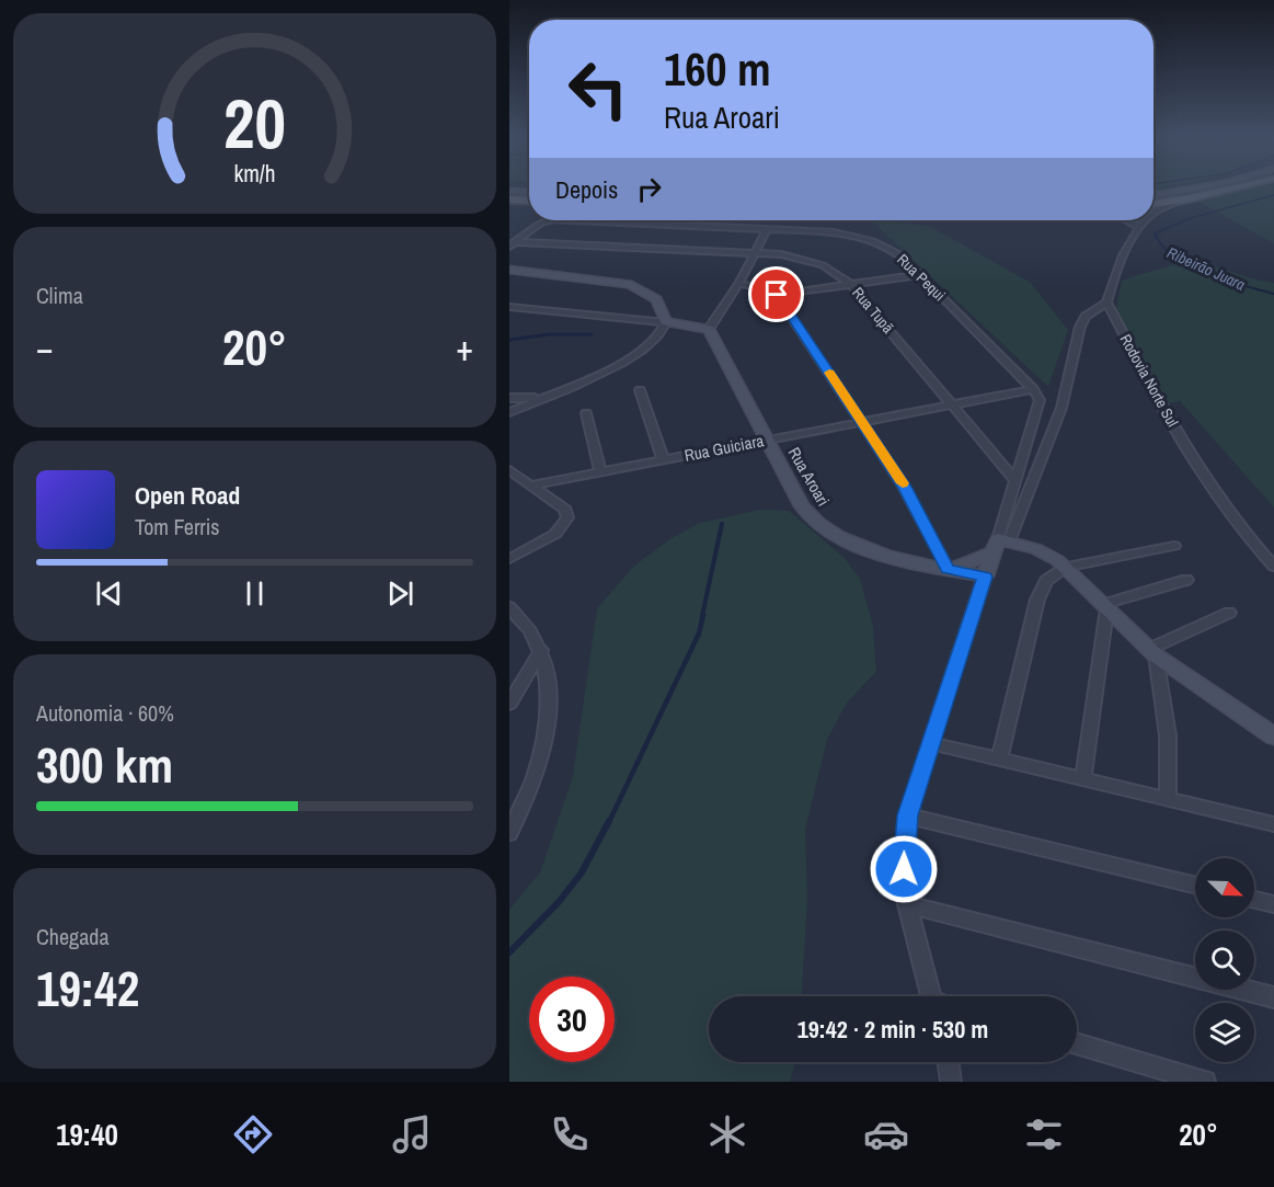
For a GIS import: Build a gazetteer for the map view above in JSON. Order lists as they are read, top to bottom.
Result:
{
  "streets": {
    "street": [
      "Rua Pequi",
      "Rua Tupã",
      "Rodovia Norte Sul",
      "Rua Guiciara",
      "Rua Aroari"
    ]
  },
  "crossings": [
    ["Rua Pequi", "Rua Tupã"],
    ["Rua Pequi", "Rua Guiciara"],
    ["Rua Tupã", "Rua Guiciara"],
    ["Rua Guiciara", "Rua Aroari"]
  ],
  "water": ["Ribeirão Juara"],
  "north": "bottom right",
  "page": {
    "turn": ["160 m", "Rua Aroari"],
    "then": "Depois",
    "tile": [
      "Clima",
      ["Autonomia · 60%", "300 km"],
      ["Chegada", "19:42"]
    ],
    "heat": ["−", "20°", "+"],
    "song": ["Open Road", "Tom Ferris"],
    "limit": "30",
    "trip": "19:42 · 2 min · 530 m",
    "tabs": ["19:40", "20°"],
    "gauge": ["20", "km/h"]
  }
}
